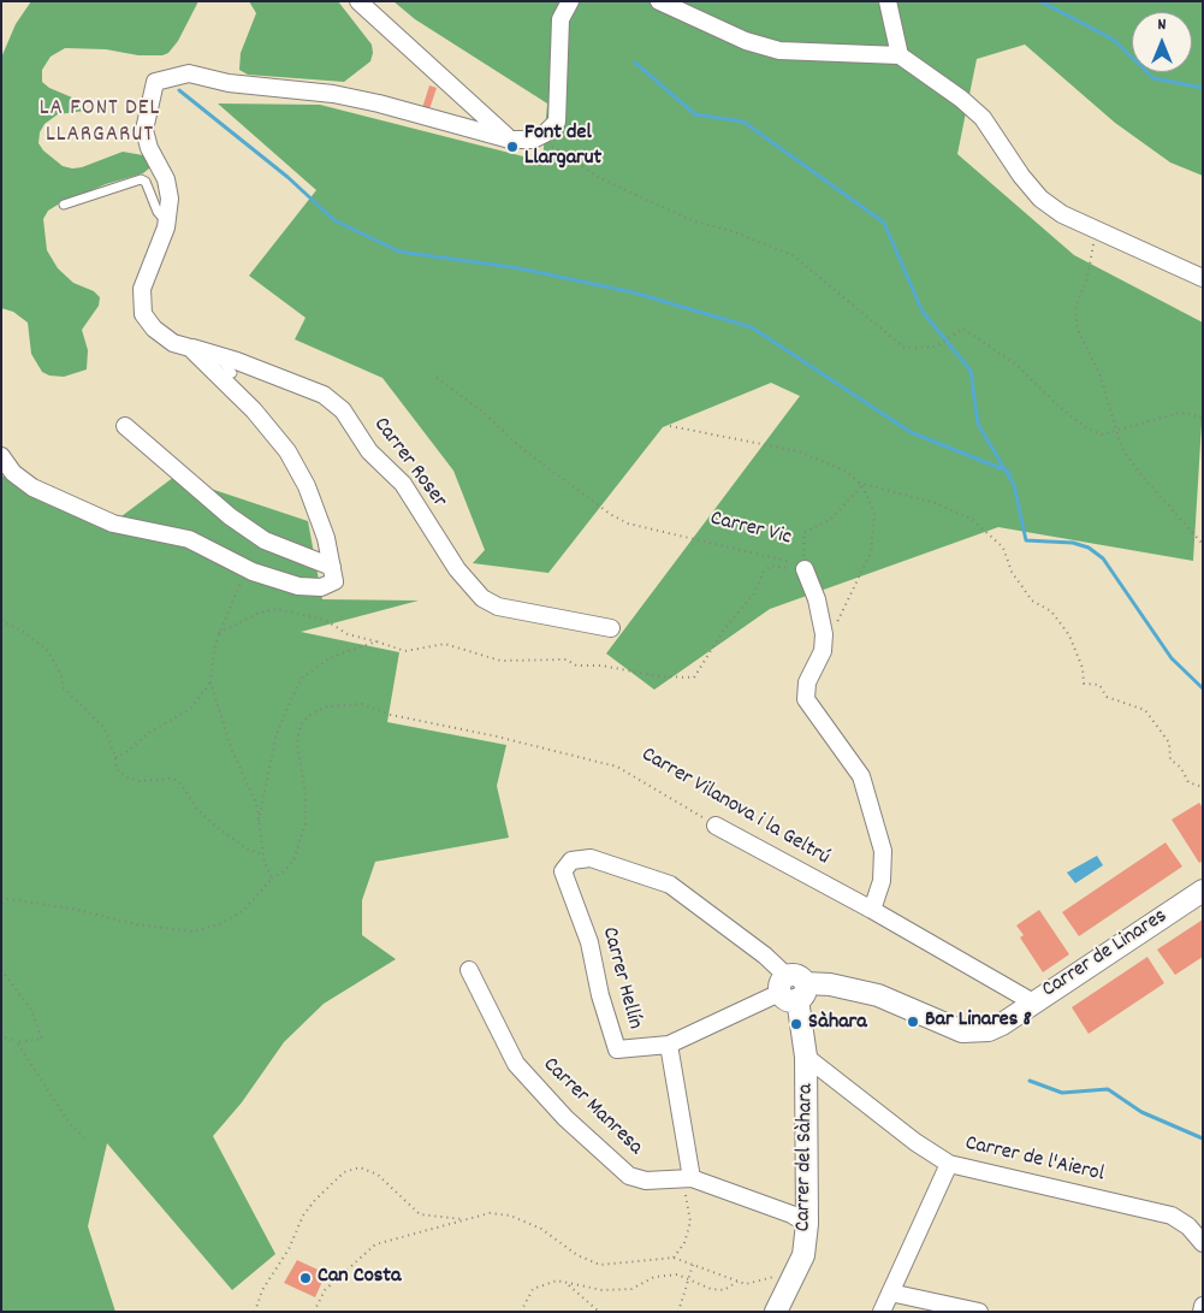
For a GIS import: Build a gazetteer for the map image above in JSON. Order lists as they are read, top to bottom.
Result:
{
  "streets": {
    "street": [
      "Carrer Roser",
      "Carrer Vic",
      "Carrer Vilanova i la Geltrú",
      "Carrer de Linares",
      "Carrer Hellín",
      "Carrer Manresa",
      "Carrer del Sàhara",
      "Carrer de l'Aierol"
    ]
  },
  "crossings": [
    ["Carrer Vilanova i la Geltrú", "Carrer de Linares"],
    ["Carrer de Linares", "Carrer Hellín"],
    ["Carrer de Linares", "Carrer del Sàhara"],
    ["Carrer Hellín", "Carrer del Sàhara"],
    ["Carrer Manresa", "Carrer del Sàhara"],
    ["Carrer del Sàhara", "Carrer de l'Aierol"]
  ],
  "districts": ["LA FONT DEL LLARGARUT"],
  "places": [
    "Font del Llargarut",
    "Bar Linares 8",
    "Sàhara",
    "Can Costa"
  ],
  "north": "top"
}
